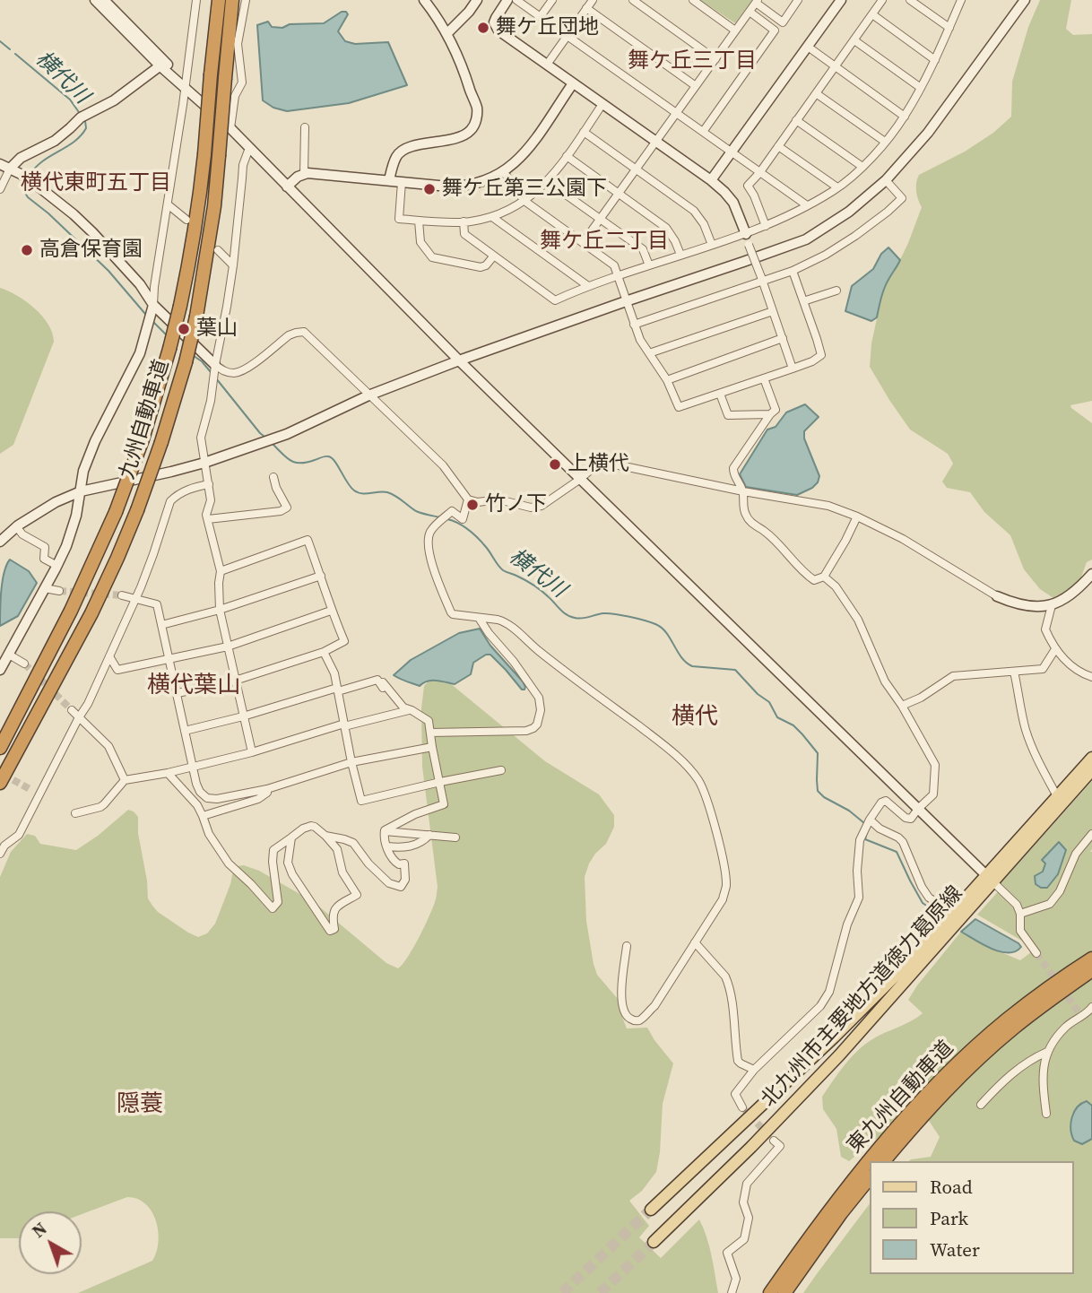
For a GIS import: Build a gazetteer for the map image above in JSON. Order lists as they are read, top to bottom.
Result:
{
  "streets": {
    "highway": ["九州自動車道", "東九州自動車道"],
    "main road": ["北九州市主要地方道徳力葛原線"]
  },
  "districts": [
    "舞ケ丘三丁目",
    "横代東町五丁目",
    "舞ケ丘二丁目",
    "横代葉山",
    "横代",
    "隠蓑"
  ],
  "water": ["横代川"],
  "places": [
    "舞ケ丘団地",
    "舞ケ丘第三公園下",
    "高倉保育園",
    "葉山",
    "上横代",
    "竹ノ下"
  ],
  "legend": ["Road", "Park", "Water"],
  "north": "top left"
}
